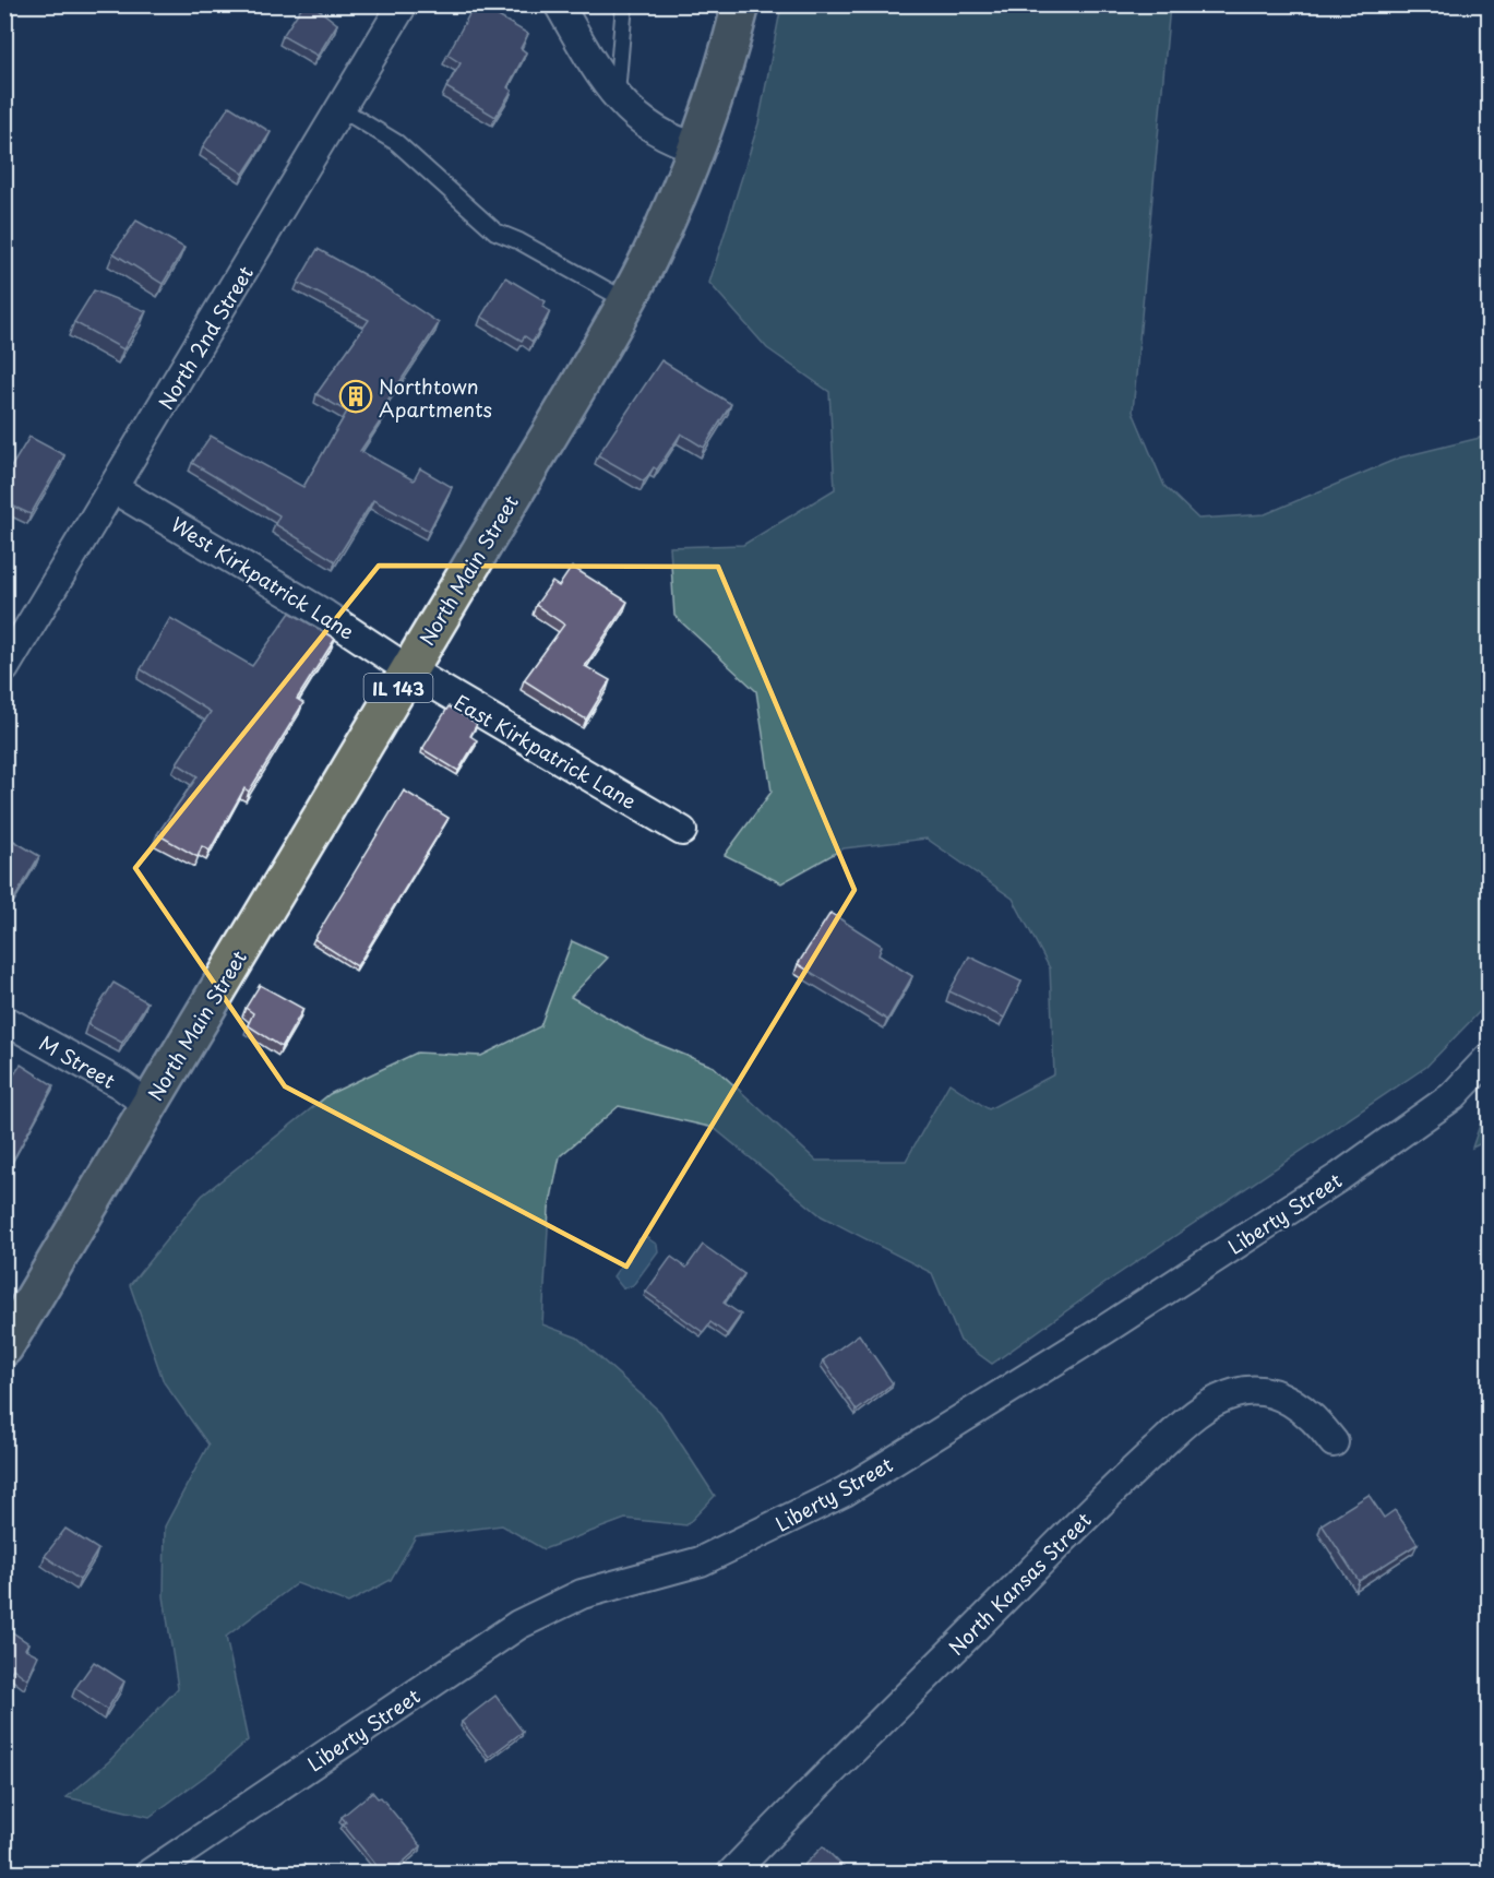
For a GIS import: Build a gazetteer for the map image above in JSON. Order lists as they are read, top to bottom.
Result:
{
  "streets": {
    "main road": ["North Main Street", "IL 143"],
    "street": [
      "North 2nd Street",
      "West Kirkpatrick Lane",
      "East Kirkpatrick Lane",
      "M Street",
      "Liberty Street",
      "North Kansas Street"
    ]
  },
  "crossings": [
    ["North 2nd Street", "West Kirkpatrick Lane"],
    ["North Main Street", "West Kirkpatrick Lane"],
    ["North Main Street", "East Kirkpatrick Lane"],
    ["North Main Street", "M Street"],
    ["West Kirkpatrick Lane", "East Kirkpatrick Lane"]
  ],
  "places": {
    "building": ["Northtown Apartments"]
  }
}
